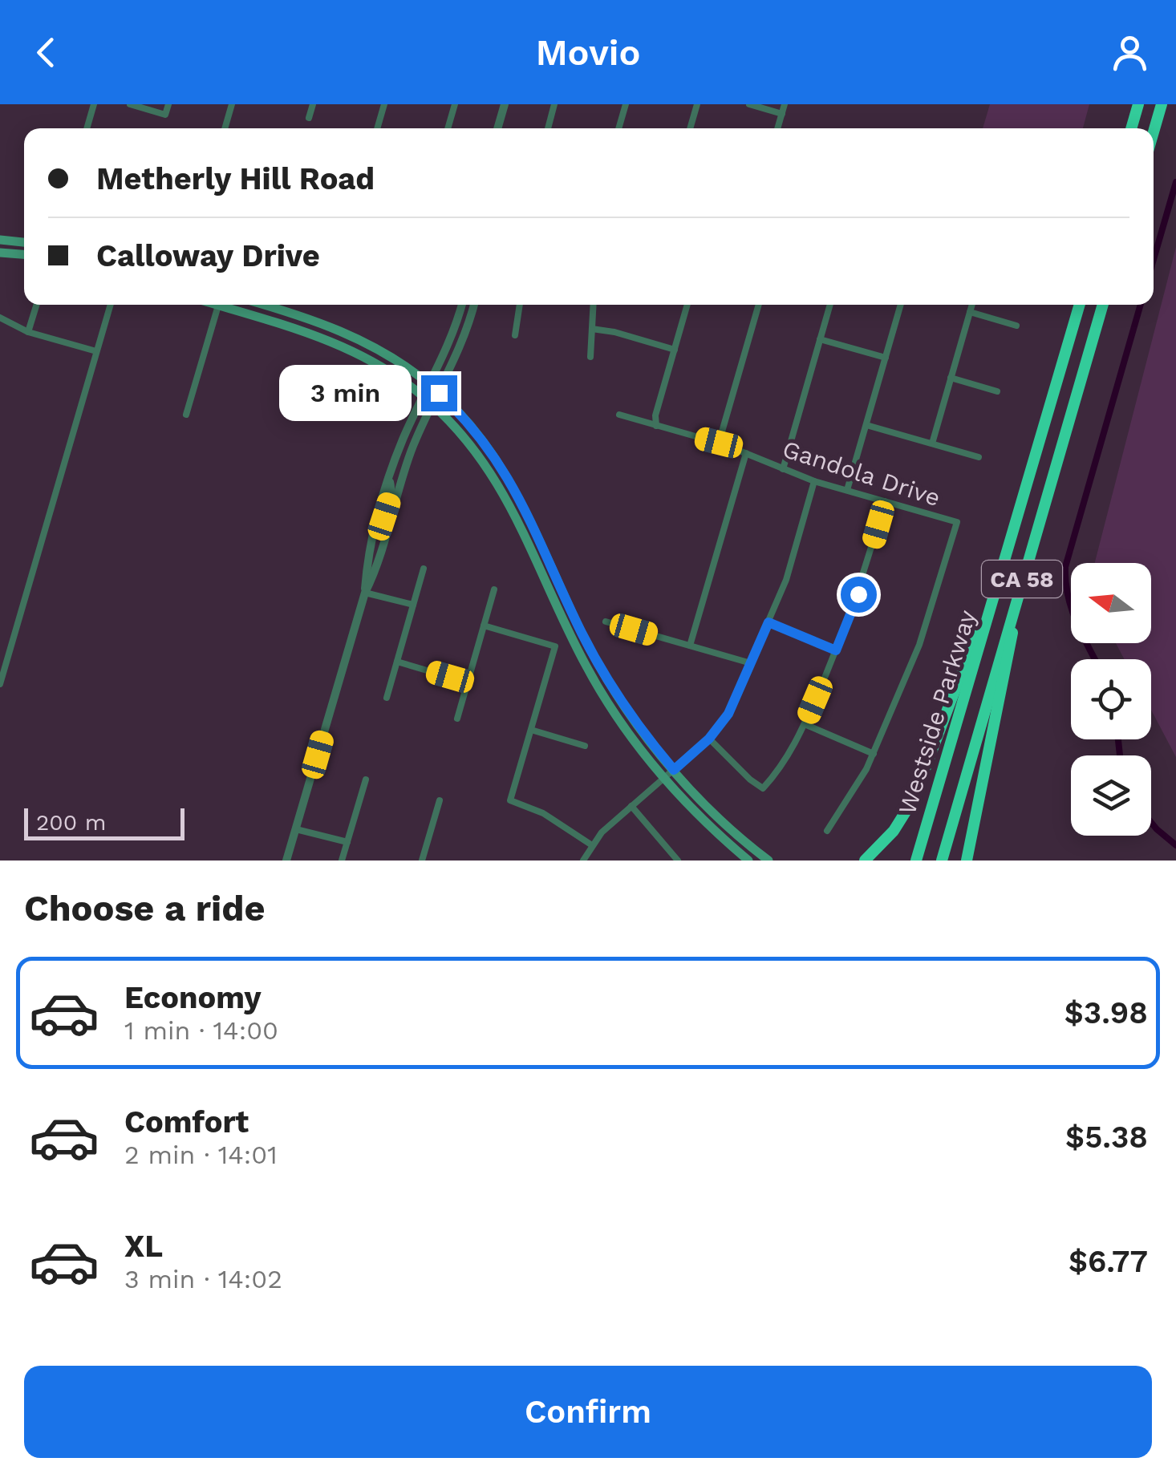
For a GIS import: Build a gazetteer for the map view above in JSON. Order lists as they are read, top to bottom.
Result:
{
  "streets": {
    "highway": ["CA 58", "Westside Parkway"],
    "street": ["Gandola Drive"]
  },
  "scale_bar": "200 m",
  "north": "left",
  "page": {
    "header": "Movio",
    "banner": ["Metherly Hill Road", "Calloway Drive"],
    "bubble": "3 min",
    "scale": "200 m",
    "heading": "Choose a ride",
    "list": [
      {
        "name": "Economy",
        "note": "1 min · 14:00",
        "value": "$3.98"
      },
      {
        "name": "Comfort",
        "note": "2 min · 14:01",
        "value": "$5.38"
      },
      {
        "name": "XL",
        "note": "3 min · 14:02",
        "value": "$6.77"
      }
    ],
    "buttons": "Confirm"
  }
}
